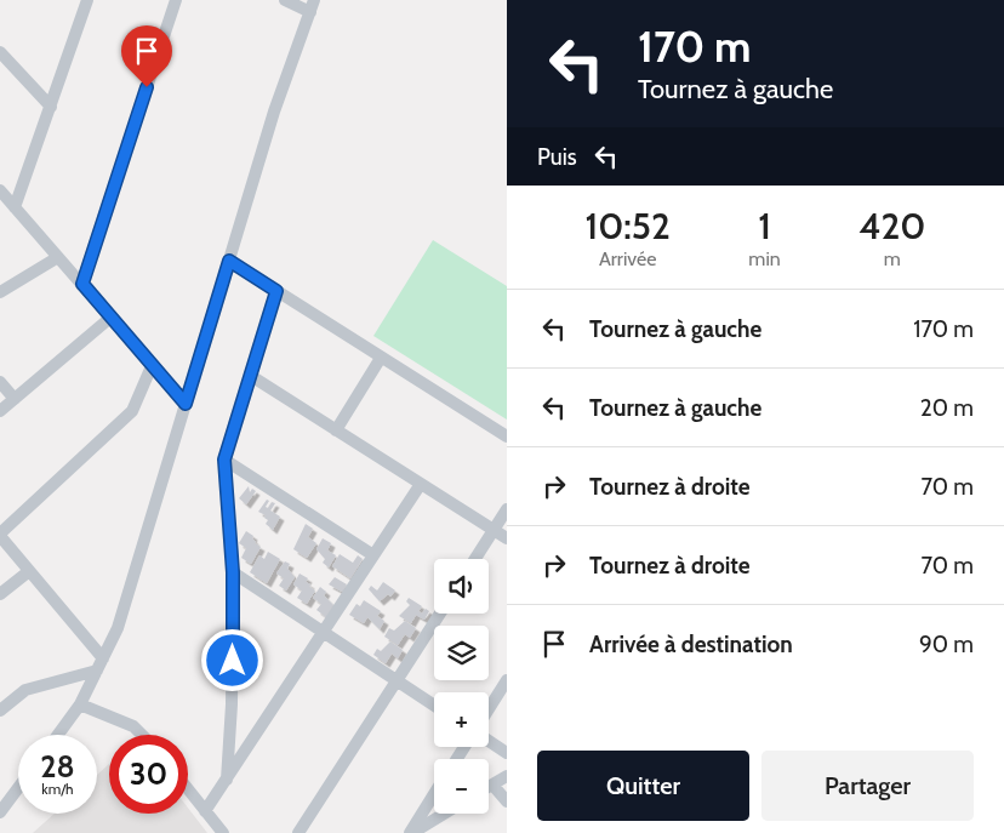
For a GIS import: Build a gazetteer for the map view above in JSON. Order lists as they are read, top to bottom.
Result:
{
  "page": {
    "turn": ["170 m", "Tournez à gauche"],
    "then": "Puis",
    "eta": [
      "10:52",
      "Arrivée",
      "1",
      "min",
      "420",
      "m"
    ],
    "list": [
      {
        "name": "Tournez à gauche",
        "value": "170 m"
      },
      {
        "name": "Tournez à gauche",
        "value": "20 m"
      },
      {
        "name": "Tournez à droite",
        "value": "70 m"
      },
      {
        "name": "Tournez à droite",
        "value": "70 m"
      },
      {
        "name": "Arrivée à destination",
        "value": "90 m"
      }
    ],
    "map_buttons": ["+", "−"],
    "speed": "28 km/h",
    "limit": "30",
    "buttons": ["Quitter", "Partager"]
  }
}
